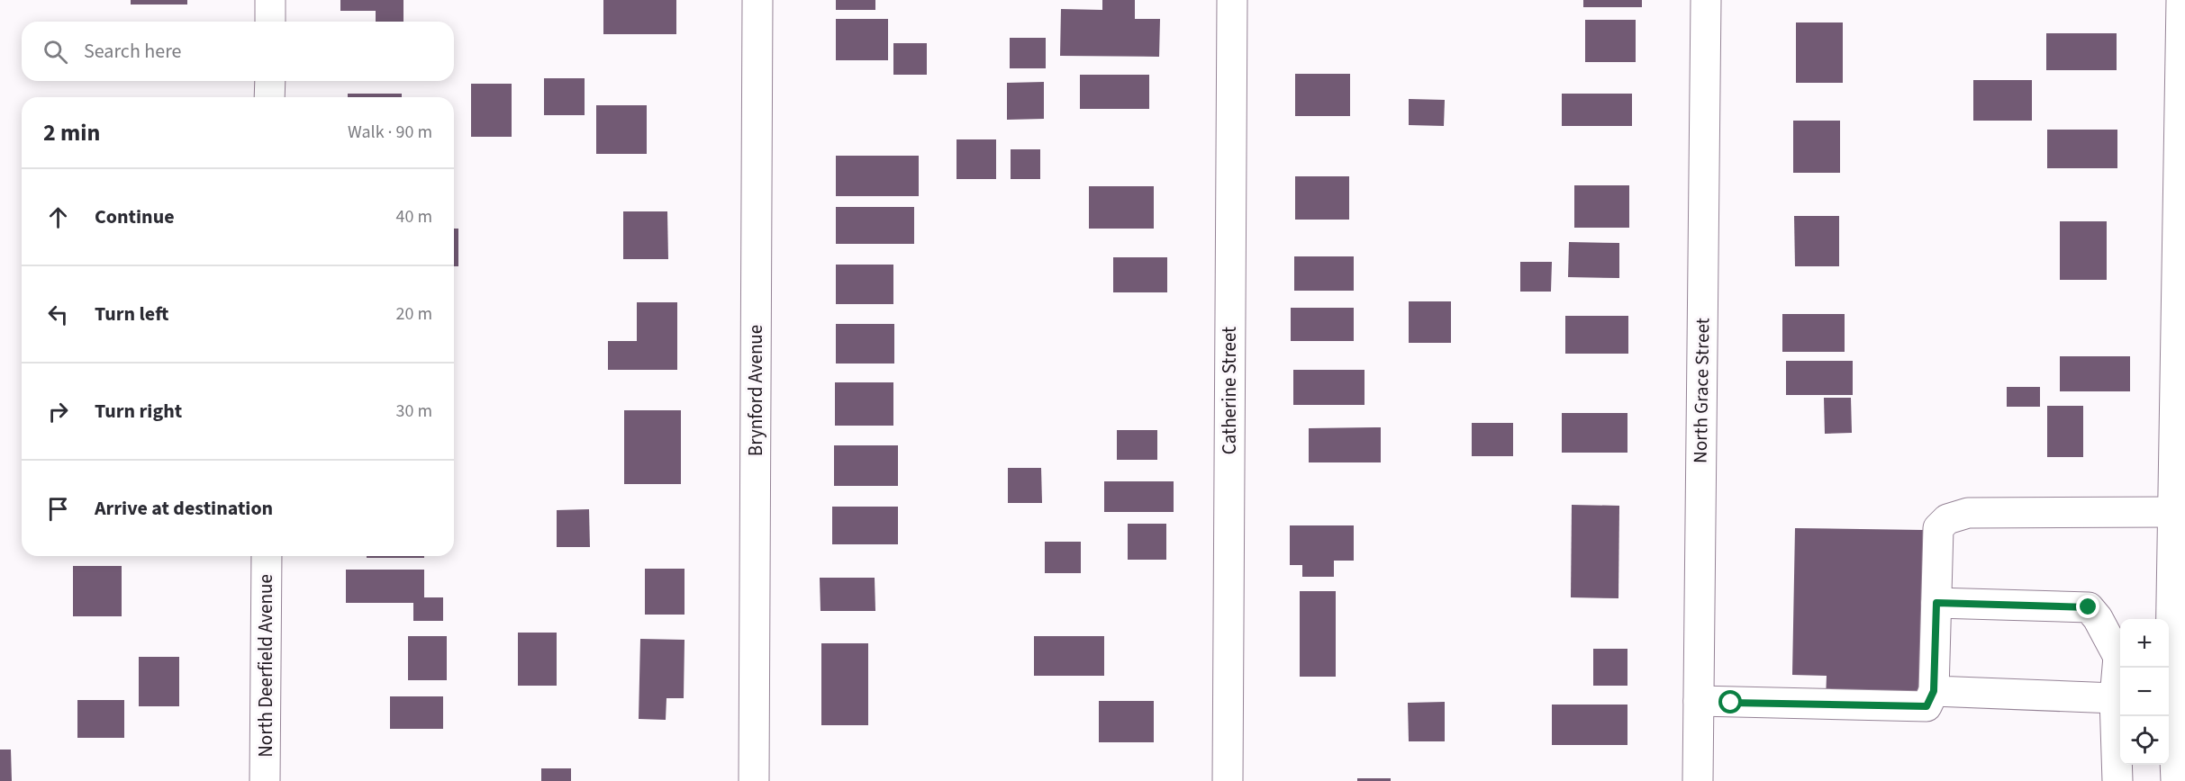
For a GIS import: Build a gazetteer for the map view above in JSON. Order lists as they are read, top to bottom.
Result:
{
  "streets": {
    "street": [
      "Brynford Avenue",
      "Catherine Street",
      "North Grace Street",
      "North Deerfield Avenue"
    ]
  },
  "page": {
    "search": "Search here",
    "heading": ["2 min", "Walk · 90 m"],
    "list": [
      ["Continue", "40 m"],
      ["Turn left", "20 m"],
      ["Turn right", "30 m"],
      "Arrive at destination"
    ],
    "map_buttons": ["+", "−"]
  }
}
